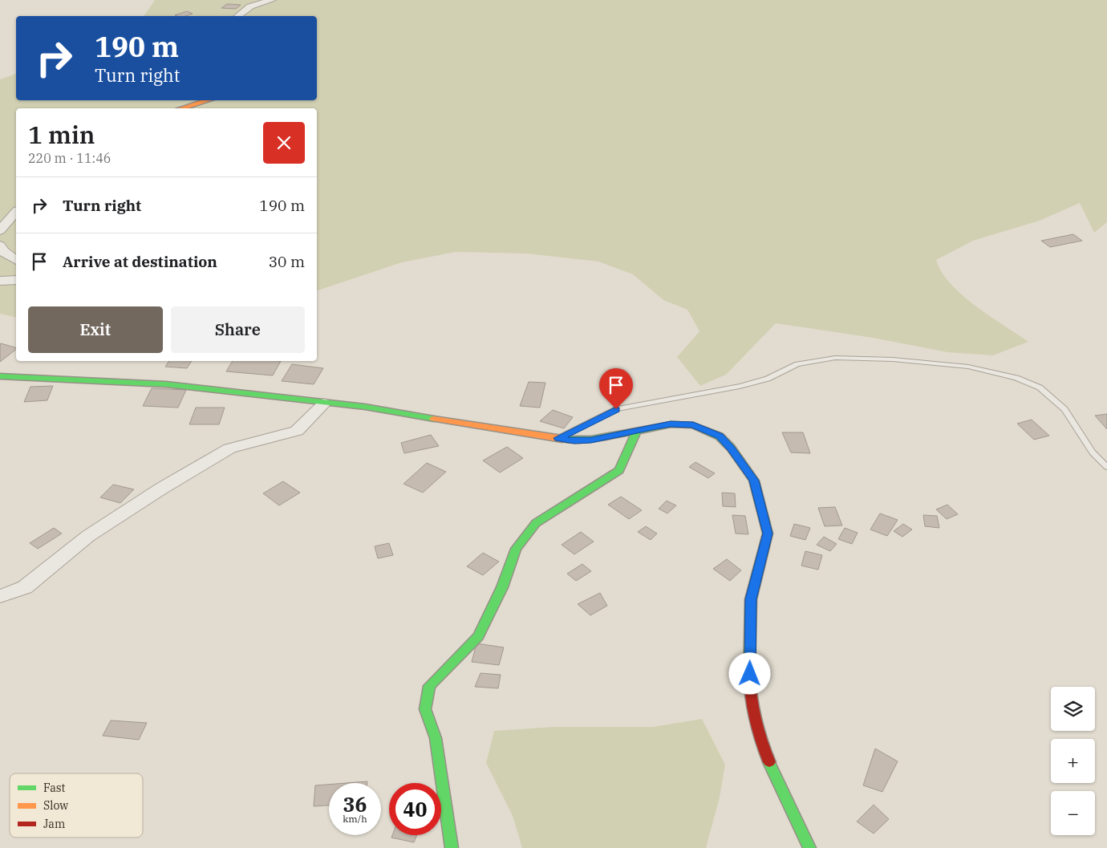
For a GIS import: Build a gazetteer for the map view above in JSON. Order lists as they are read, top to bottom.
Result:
{
  "legend": ["Fast", "Slow", "Jam"],
  "page": {
    "turn": ["190 m", "Turn right"],
    "heading": ["1 min", "220 m · 11:46"],
    "list": [
      {
        "name": "Turn right",
        "value": "190 m"
      },
      {
        "name": "Arrive at destination",
        "value": "30 m"
      }
    ],
    "buttons": ["Exit", "Share"],
    "map_buttons": ["+", "−"],
    "speed": "36 km/h",
    "limit": "40"
  }
}
